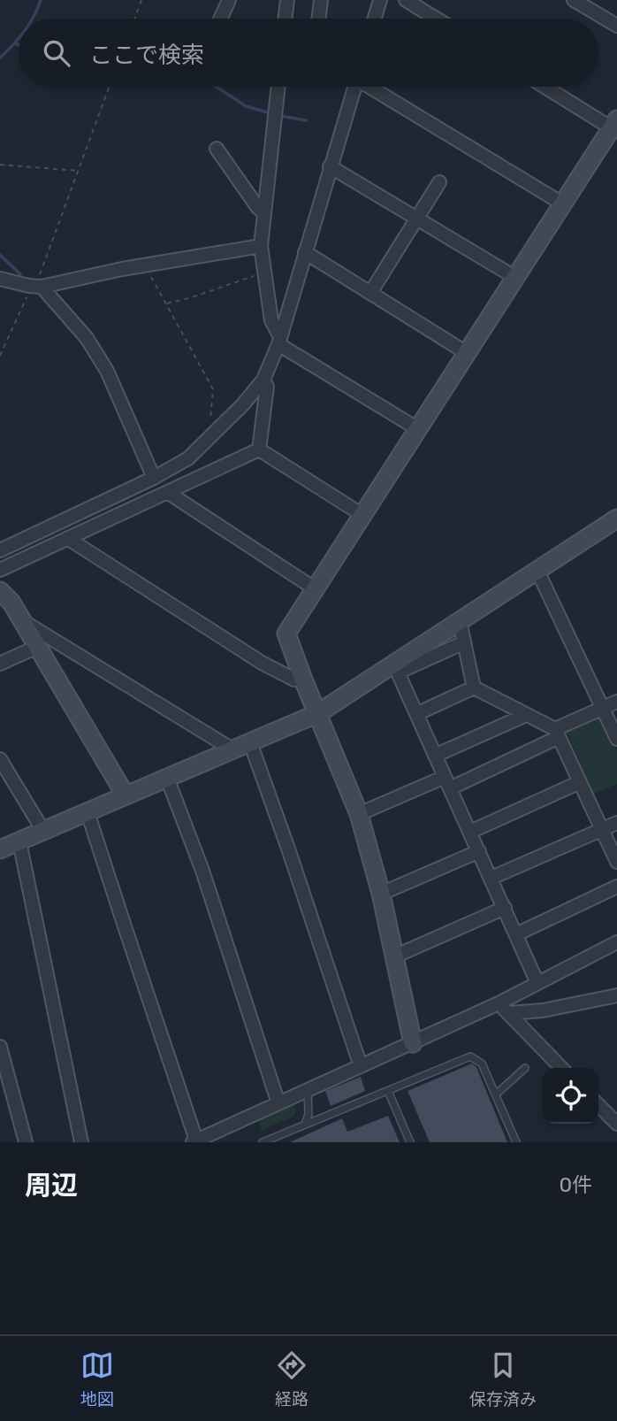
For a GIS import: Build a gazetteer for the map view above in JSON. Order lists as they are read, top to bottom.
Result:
{
  "page": {
    "search": "ここで検索",
    "heading": ["周辺", "0件"],
    "nav": ["地図", "経路", "保存済み"]
  }
}
